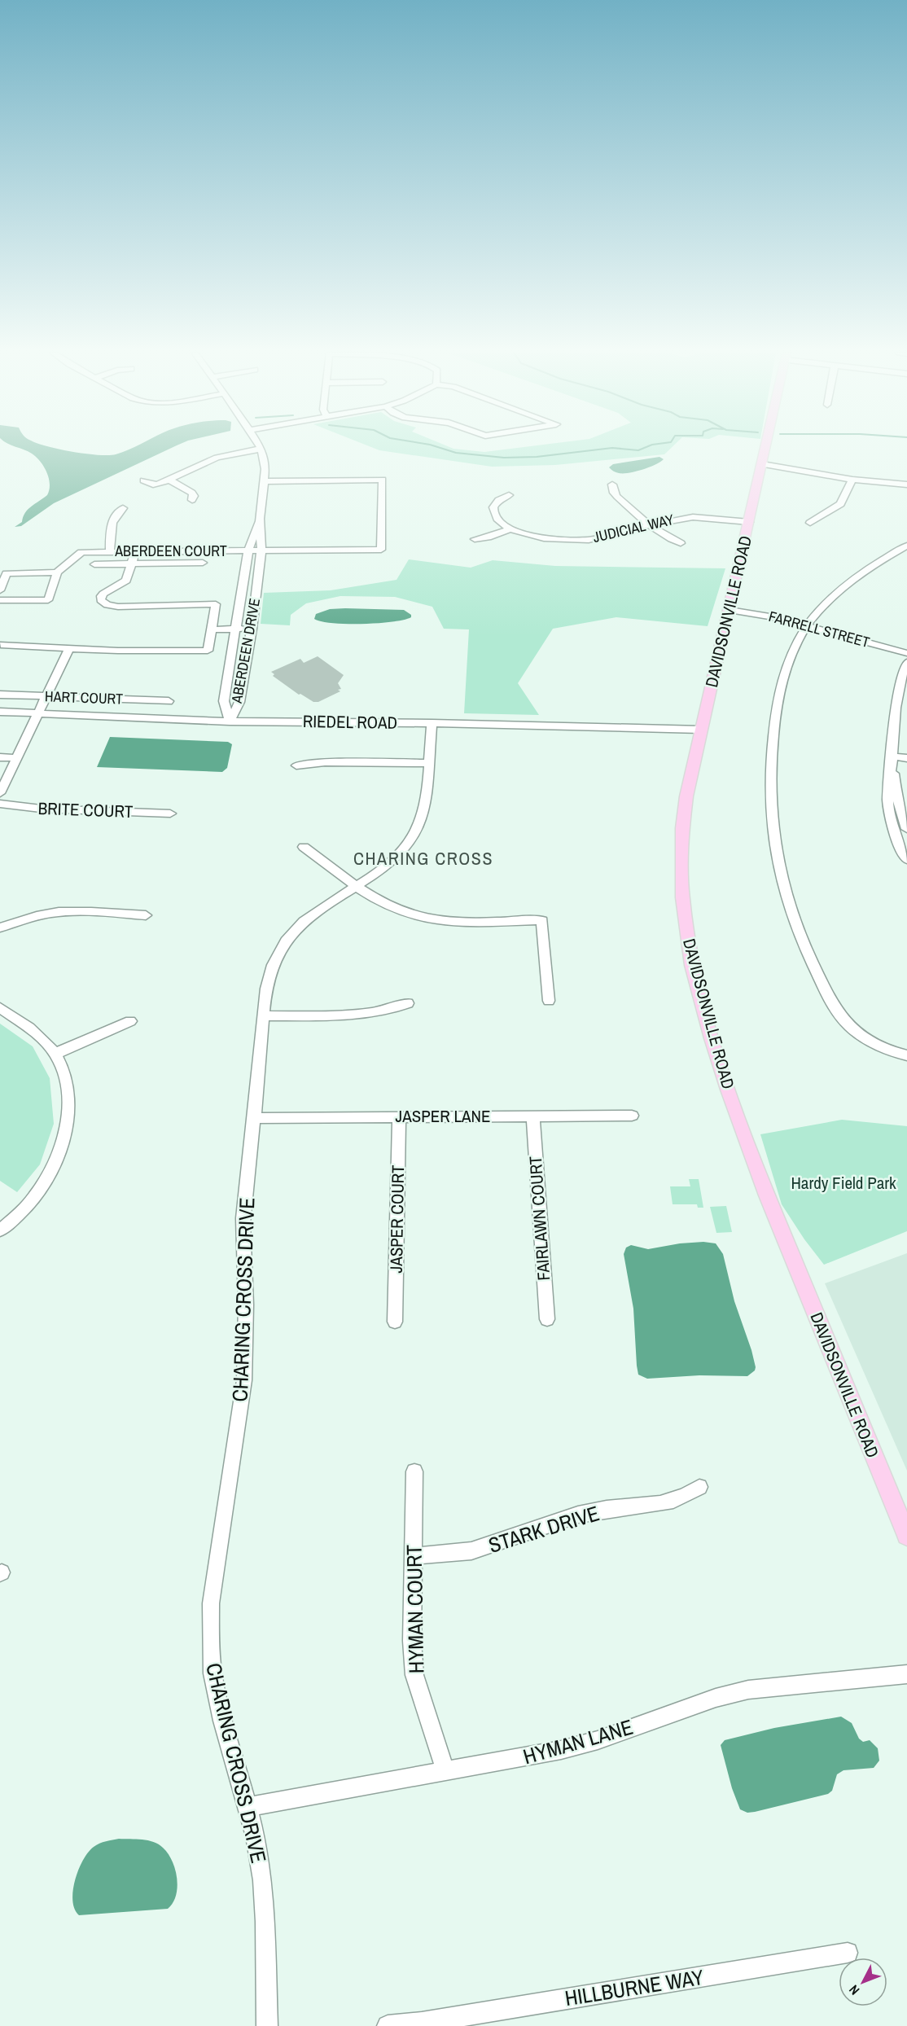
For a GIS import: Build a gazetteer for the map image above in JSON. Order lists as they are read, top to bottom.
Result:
{
  "streets": {
    "main road": ["DAVIDSONVILLE ROAD"],
    "street": [
      "JUDICIAL WAY",
      "ABERDEEN COURT",
      "FARRELL STREET",
      "ABERDEEN DRIVE",
      "HART COURT",
      "RIEDEL ROAD",
      "BRITE COURT",
      "JASPER LANE",
      "FAIRLAWN COURT",
      "JASPER COURT",
      "CHARING CROSS DRIVE",
      "STARK DRIVE",
      "HYMAN COURT",
      "HYMAN LANE",
      "HILLBURNE WAY"
    ]
  },
  "crossings": [
    ["JUDICIAL WAY", "DAVIDSONVILLE ROAD"],
    ["ABERDEEN COURT", "ABERDEEN DRIVE"],
    ["DAVIDSONVILLE ROAD", "FARRELL STREET"],
    ["DAVIDSONVILLE ROAD", "RIEDEL ROAD"],
    ["ABERDEEN DRIVE", "RIEDEL ROAD"],
    ["RIEDEL ROAD", "CHARING CROSS DRIVE"],
    ["JASPER LANE", "FAIRLAWN COURT"],
    ["JASPER LANE", "JASPER COURT"],
    ["JASPER LANE", "CHARING CROSS DRIVE"],
    ["CHARING CROSS DRIVE", "HYMAN LANE"],
    ["STARK DRIVE", "HYMAN COURT"],
    ["HYMAN COURT", "HYMAN LANE"]
  ],
  "districts": ["CHARING CROSS"],
  "parks": ["Hardy Field Park"],
  "north": "bottom left"
}
